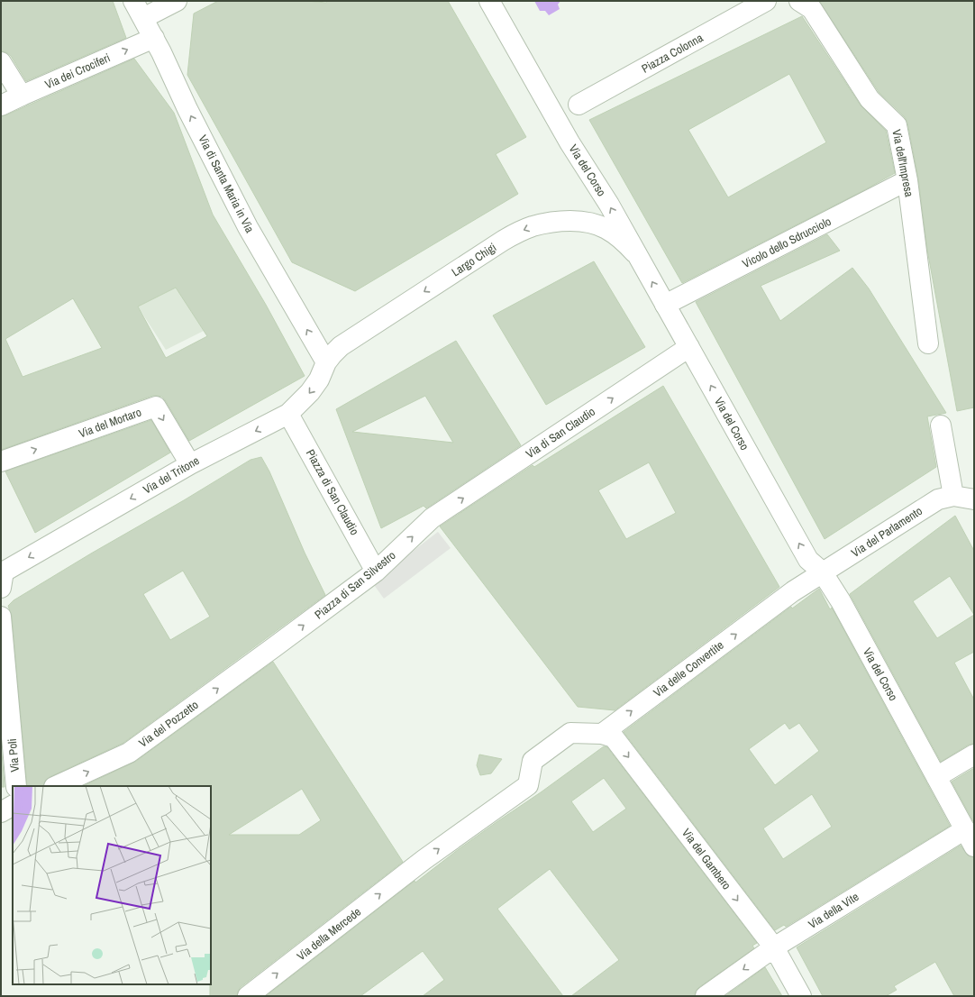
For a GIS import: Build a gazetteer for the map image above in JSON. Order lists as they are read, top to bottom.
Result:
{
  "streets": {
    "street": [
      "Piazza Colonna",
      "Via dei Crociferi",
      "Via dell'Impresa",
      "Via del Corso",
      "Via di Santa Maria in Via",
      "Vicolo dello Sdrucciolo",
      "Largo Chigi",
      "Via del Mortaro",
      "Via di San Claudio",
      "Via del Tritone",
      "Piazza di San Claudio",
      "Via del Parlamento",
      "Piazza di San Silvestro",
      "Via delle Convertite",
      "Via del Pozzetto",
      "Via Poli",
      "Via del Gambero",
      "Via della Vite",
      "Via della Mercede"
    ]
  },
  "crossings": [
    ["Via dei Crociferi", "Via di Santa Maria in Via"],
    ["Via dell'Impresa", "Vicolo dello Sdrucciolo"],
    ["Via del Corso", "Vicolo dello Sdrucciolo"],
    ["Via del Corso", "Largo Chigi"],
    ["Via del Corso", "Via di San Claudio"],
    ["Via del Corso", "Via del Parlamento"],
    ["Via del Corso", "Via delle Convertite"],
    ["Via del Corso", "Via della Vite"],
    ["Via di Santa Maria in Via", "Largo Chigi"],
    ["Via di Santa Maria in Via", "Via del Tritone"],
    ["Largo Chigi", "Via del Tritone"],
    ["Via del Mortaro", "Via del Tritone"],
    ["Via di San Claudio", "Piazza di San Silvestro"],
    ["Via del Tritone", "Piazza di San Claudio"],
    ["Piazza di San Claudio", "Piazza di San Silvestro"],
    ["Via del Parlamento", "Via delle Convertite"],
    ["Piazza di San Silvestro", "Via del Pozzetto"],
    ["Via delle Convertite", "Via del Gambero"],
    ["Via delle Convertite", "Via della Mercede"],
    ["Via del Gambero", "Via della Vite"],
    ["Via del Gambero", "Via della Mercede"]
  ],
  "one_way": [
    "Via dei Crociferi",
    "Via del Corso",
    "Via di Santa Maria in Via",
    "Largo Chigi",
    "Via del Mortaro",
    "Via di San Claudio",
    "Via del Tritone",
    "Piazza di San Silvestro",
    "Via delle Convertite",
    "Via del Pozzetto",
    "Via del Gambero",
    "Via della Mercede"
  ]
}
